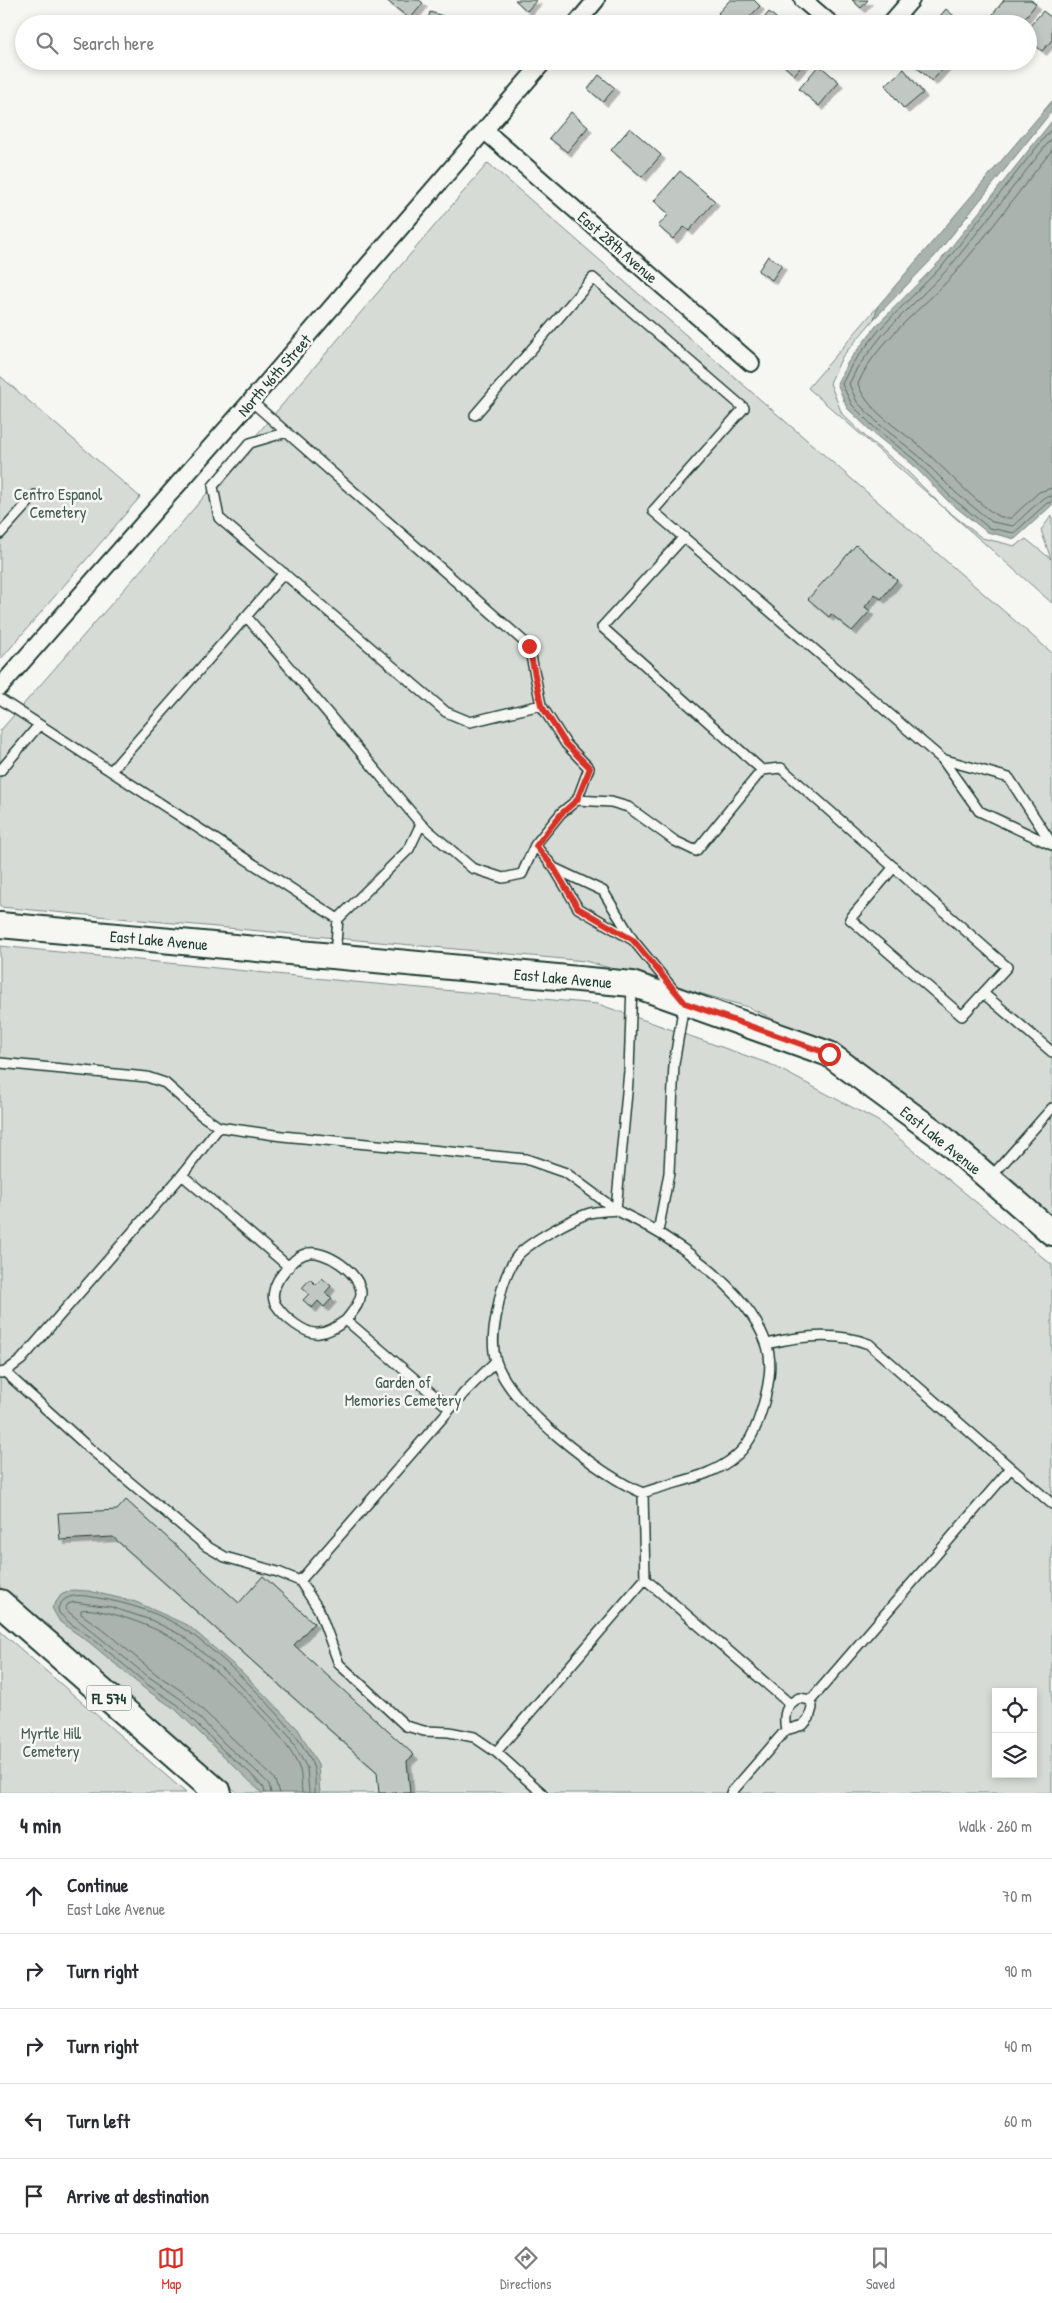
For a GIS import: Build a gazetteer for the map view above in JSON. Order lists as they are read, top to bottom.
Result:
{
  "streets": {
    "main road": ["FL 574"],
    "street": ["East 28th Avenue", "North 46th Street", "East Lake Avenue"]
  },
  "crossings": [
    ["East 28th Avenue", "North 46th Street"]
  ],
  "parks": ["Centro Espanol Cemetery", "Garden of Memories Cemetery", "Myrtle Hill Cemetery"],
  "page": {
    "search": "Search here",
    "heading": ["4 min", "Walk · 260 m"],
    "list": [
      ["Continue", "East Lake Avenue", "70 m"],
      ["Turn right", "90 m"],
      ["Turn right", "40 m"],
      ["Turn left", "60 m"],
      "Arrive at destination"
    ],
    "nav": ["Map", "Directions", "Saved"]
  }
}
